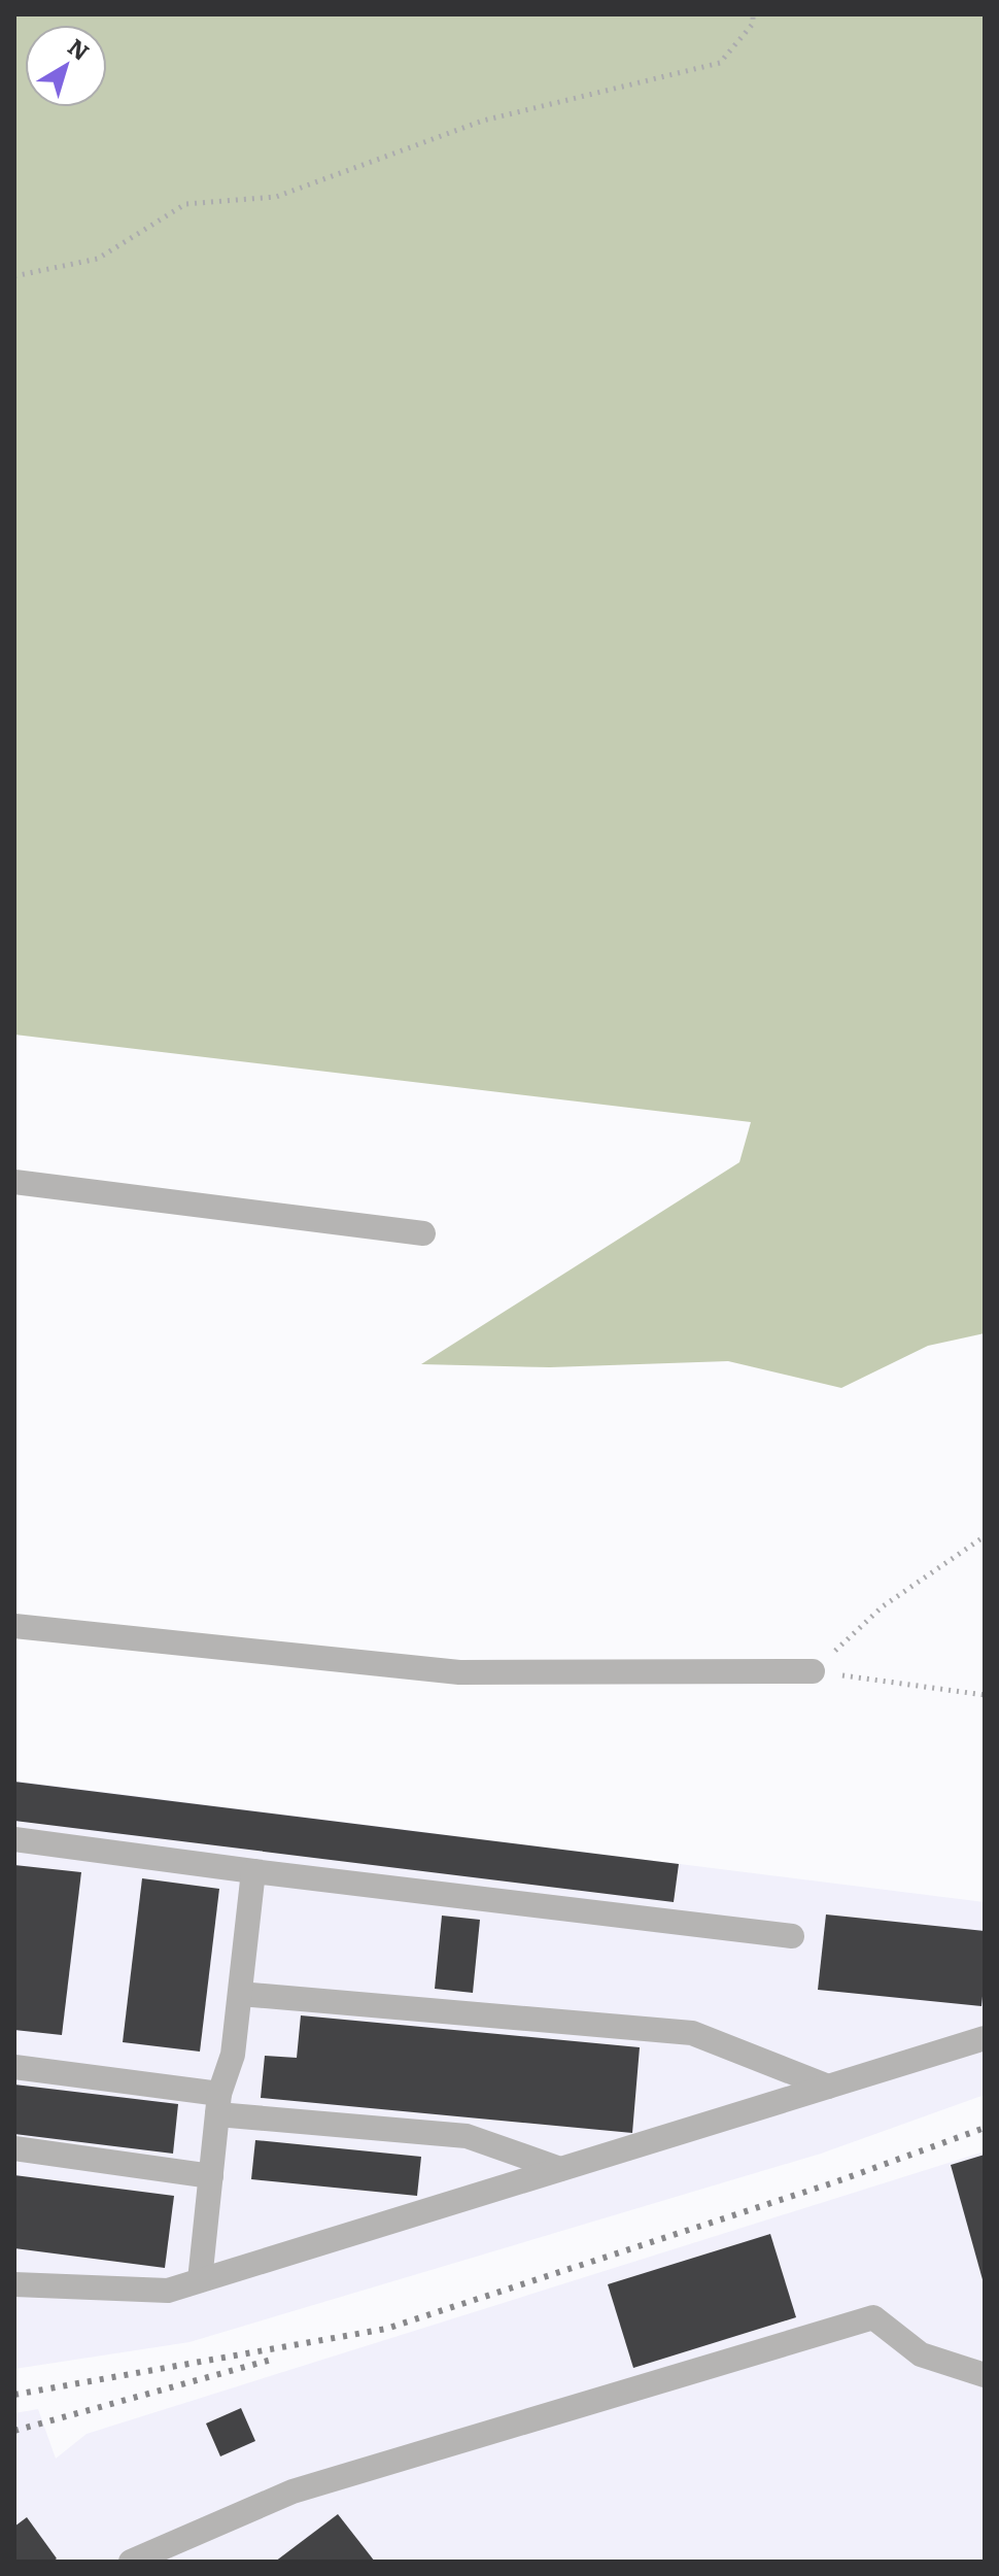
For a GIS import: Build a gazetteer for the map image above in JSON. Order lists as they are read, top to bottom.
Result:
{
  "north": "top right"
}
